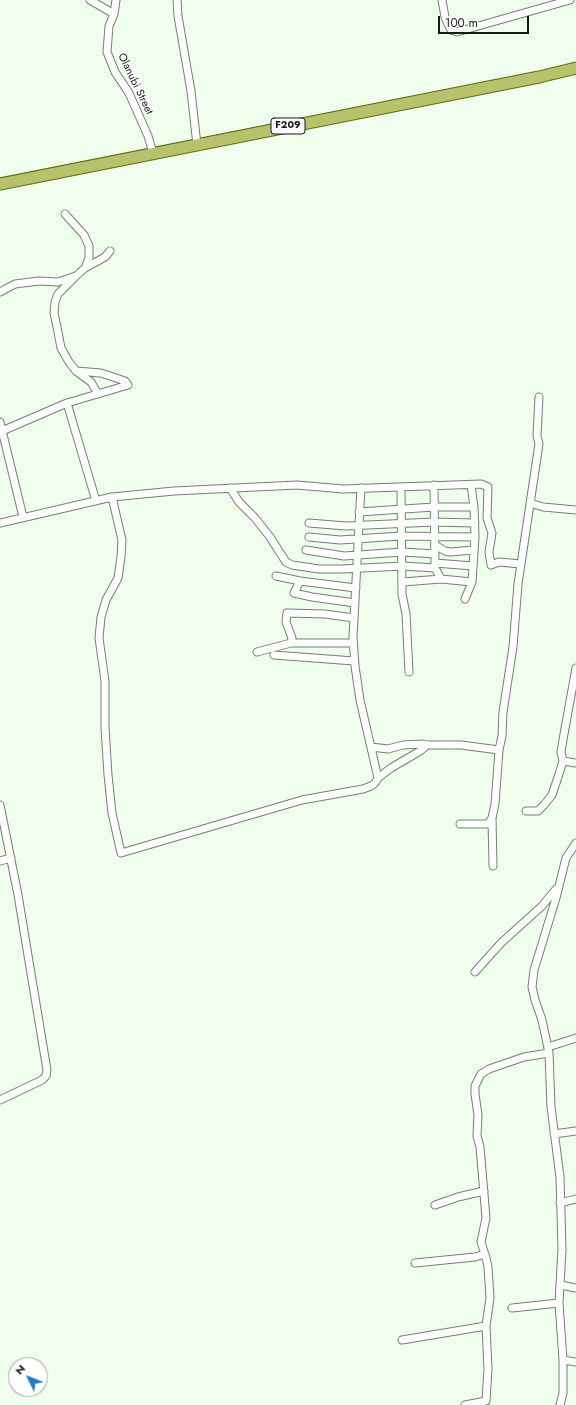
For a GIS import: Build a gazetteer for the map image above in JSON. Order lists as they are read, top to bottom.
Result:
{
  "streets": {
    "main road": ["F209"],
    "street": ["Olanubi Street"]
  },
  "crossings": [
    ["Olanubi Street", "F209"]
  ],
  "scale_bar": "100 m",
  "north": "top left"
}
